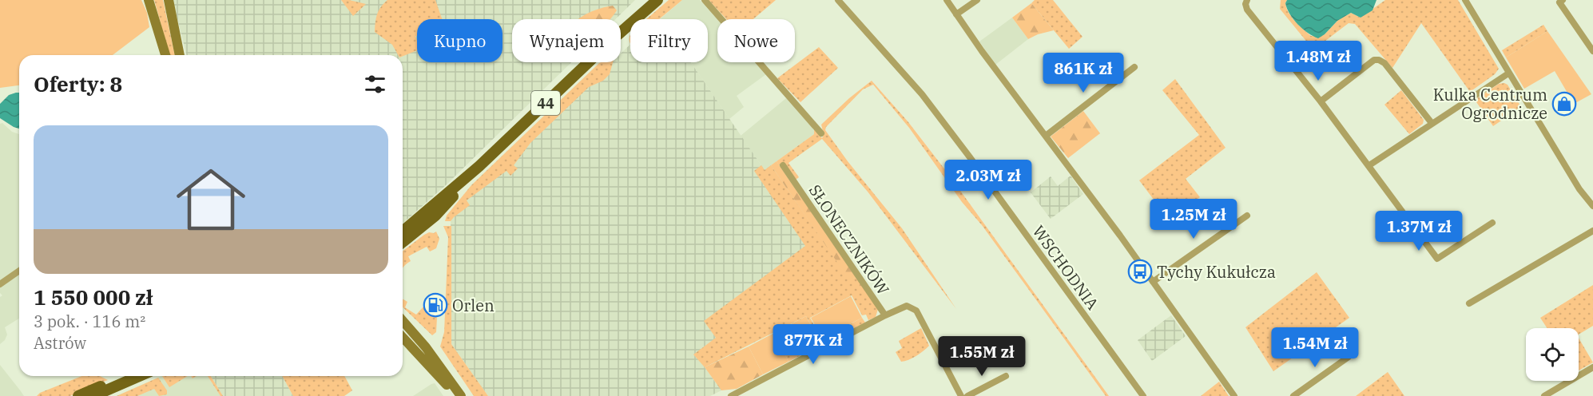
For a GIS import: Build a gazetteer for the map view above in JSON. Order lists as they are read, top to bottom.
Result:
{
  "streets": {
    "main road": ["44"],
    "street": ["SŁONECZNIKÓW", "WSCHODNIA"]
  },
  "places": {
    "shop": ["Kulka Centrum Ogrodnicze"],
    "bus stop": ["Tychy Kukułcza"],
    "fuel station": ["Orlen"]
  },
  "page": {
    "chip": [
      "Kupno",
      "Wynajem",
      "Filtry",
      "Nowe"
    ],
    "price": [
      "1.48M zł",
      "861K zł",
      "2.03M zł",
      "1.25M zł",
      "1.37M zł",
      "877K zł",
      "1.54M zł",
      "1.55M zł"
    ],
    "heading": "Oferty: 8",
    "list": [
      {
        "name": "1 550 000 zł",
        "note": "3 pok. · 116 m² · Astrów"
      }
    ]
  }
}
